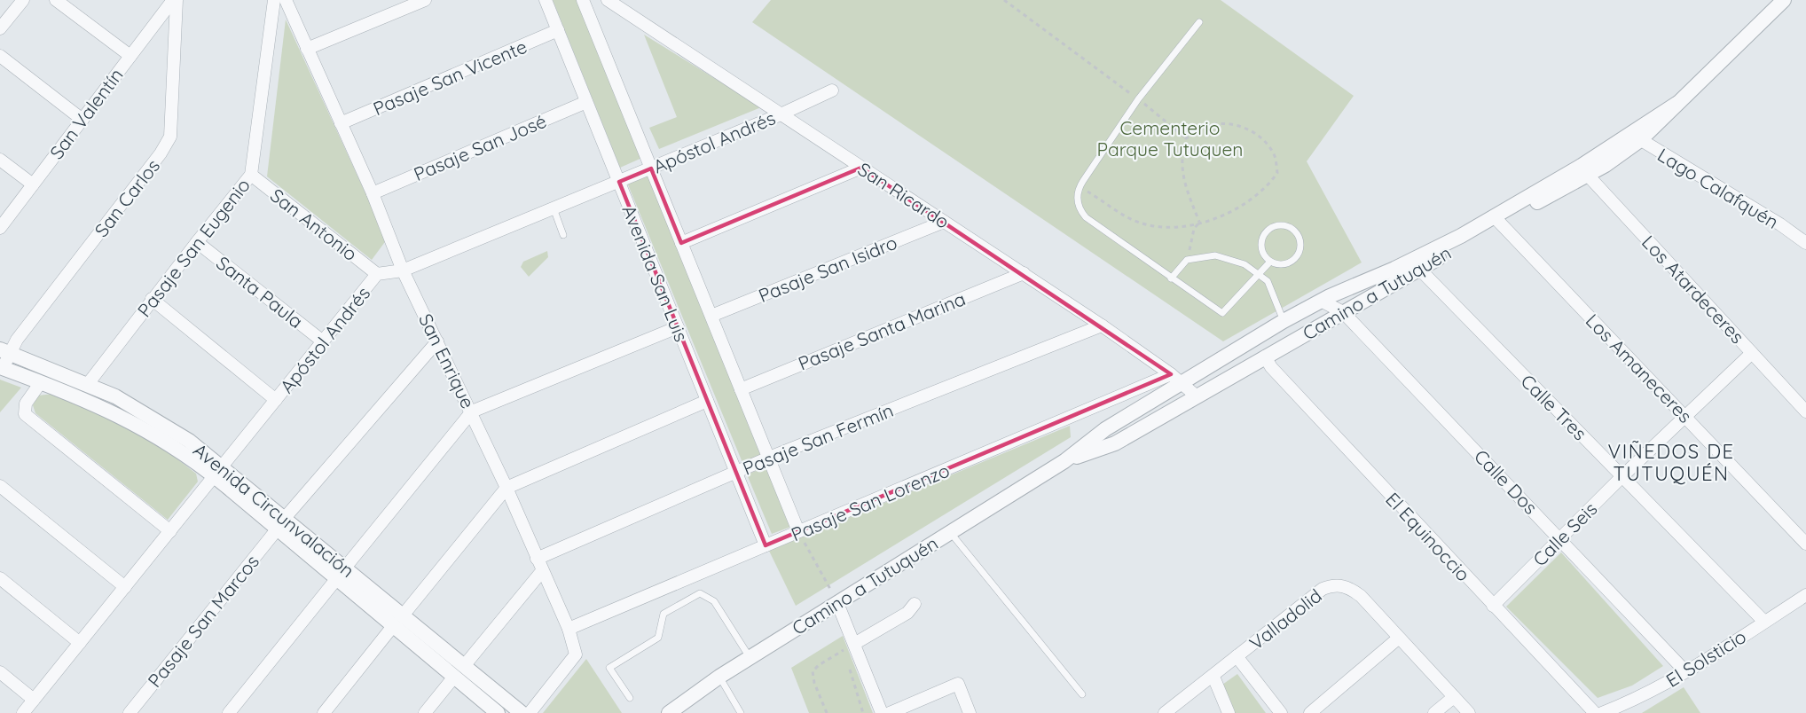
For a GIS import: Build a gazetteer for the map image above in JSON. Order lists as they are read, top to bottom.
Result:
{
  "streets": {
    "street": [
      "Pasaje San Vicente",
      "San Valentín",
      "Apóstol Andrés",
      "Pasaje San José",
      "Lago Calafquén",
      "San Ricardo",
      "San Carlos",
      "San Antonio",
      "Pasaje San Eugenio",
      "Pasaje San Isidro",
      "Avenida San Luis",
      "Los Atardeceres",
      "Santa Paula",
      "Camino a Tutuquén",
      "Pasaje Santa Marina",
      "San Enrique",
      "Los Amaneceres",
      "Calle Tres",
      "Pasaje San Fermín",
      "Calle Dos",
      "Pasaje San Lorenzo",
      "Avenida Circunvalación",
      "Calle Seis",
      "El Equinoccio",
      "Valladolid",
      "Pasaje San Marcos",
      "El Solsticio"
    ]
  },
  "crossings": [
    ["Pasaje San Vicente", "Avenida San Luis"],
    ["Pasaje San Vicente", "San Enrique"],
    ["San Valentín", "San Carlos"],
    ["Apóstol Andrés", "San Ricardo"],
    ["Apóstol Andrés", "San Antonio"],
    ["Apóstol Andrés", "Avenida San Luis"],
    ["Apóstol Andrés", "Santa Paula"],
    ["Apóstol Andrés", "San Enrique"],
    ["Apóstol Andrés", "Avenida Circunvalación"],
    ["Pasaje San José", "Avenida San Luis"],
    ["Pasaje San José", "San Enrique"],
    ["Lago Calafquén", "Camino a Tutuquén"],
    ["San Ricardo", "Pasaje San Isidro"],
    ["San Ricardo", "Camino a Tutuquén"],
    ["San Ricardo", "Pasaje Santa Marina"],
    ["San Ricardo", "Pasaje San Fermín"],
    ["San Ricardo", "Pasaje San Lorenzo"],
    ["San Carlos", "Avenida Circunvalación"],
    ["San Antonio", "Pasaje San Eugenio"],
    ["Pasaje San Eugenio", "Santa Paula"],
    ["Pasaje San Eugenio", "Avenida Circunvalación"],
    ["Pasaje San Isidro", "Avenida San Luis"],
    ["Avenida San Luis", "Pasaje Santa Marina"],
    ["Avenida San Luis", "Pasaje San Fermín"],
    ["Avenida San Luis", "Pasaje San Lorenzo"],
    ["Los Atardeceres", "Camino a Tutuquén"],
    ["Los Atardeceres", "Calle Seis"],
    ["Camino a Tutuquén", "Los Amaneceres"],
    ["Camino a Tutuquén", "Calle Tres"],
    ["Camino a Tutuquén", "Calle Dos"],
    ["Camino a Tutuquén", "Pasaje San Lorenzo"],
    ["Camino a Tutuquén", "El Equinoccio"],
    ["San Enrique", "Pasaje San Fermín"],
    ["San Enrique", "Pasaje San Lorenzo"],
    ["San Enrique", "Pasaje San Marcos"],
    ["Los Amaneceres", "Calle Seis"],
    ["Calle Tres", "Calle Seis"],
    ["Calle Tres", "El Solsticio"],
    ["Calle Dos", "Calle Seis"],
    ["Calle Dos", "El Solsticio"],
    ["Avenida Circunvalación", "Pasaje San Marcos"],
    ["Calle Seis", "El Equinoccio"]
  ],
  "districts": ["VIÑEDOS DE TUTUQUÉN"],
  "parks": ["Cementerio Parque Tutuquen"]
}
